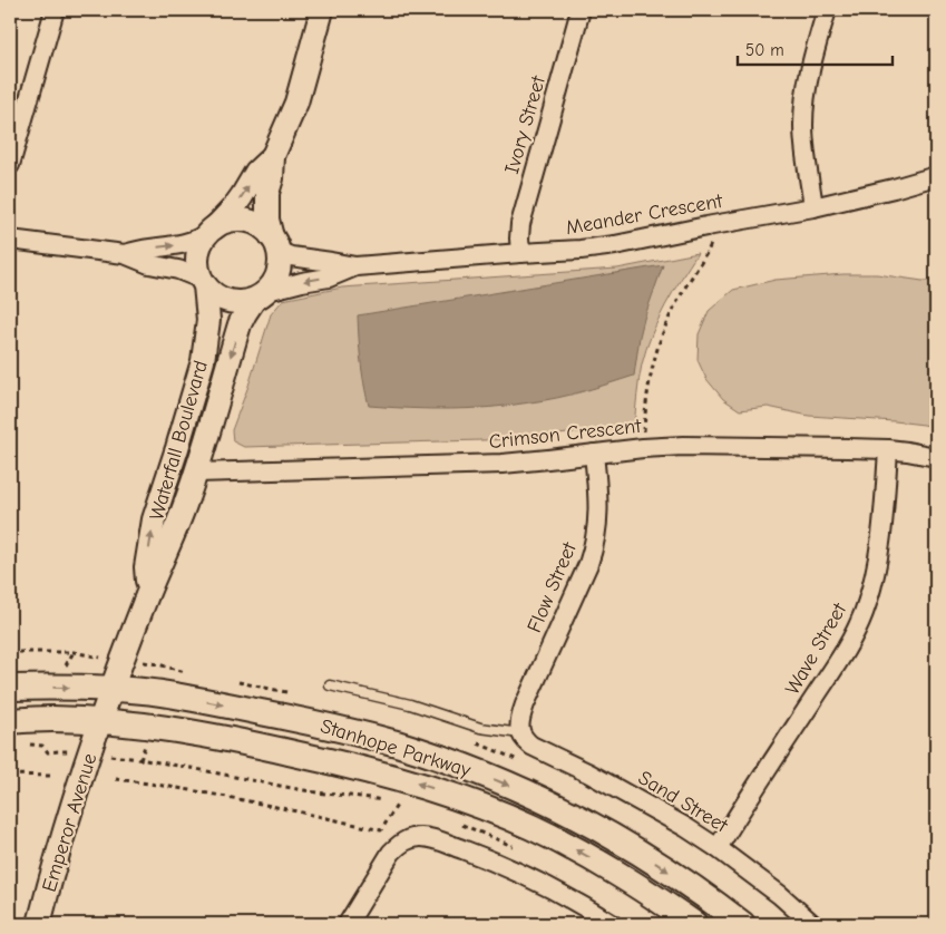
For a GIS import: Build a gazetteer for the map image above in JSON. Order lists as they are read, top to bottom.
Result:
{
  "streets": {
    "main road": ["Stanhope Parkway"],
    "street": [
      "Ivory Street",
      "Meander Crescent",
      "Crimson Crescent",
      "Waterfall Boulevard",
      "Flow Street",
      "Wave Street",
      "Sand Street",
      "Emperor Avenue"
    ]
  },
  "crossings": [
    ["Ivory Street", "Meander Crescent"],
    ["Meander Crescent", "Waterfall Boulevard"],
    ["Crimson Crescent", "Waterfall Boulevard"],
    ["Crimson Crescent", "Flow Street"],
    ["Crimson Crescent", "Wave Street"],
    ["Waterfall Boulevard", "Stanhope Parkway"],
    ["Waterfall Boulevard", "Emperor Avenue"],
    ["Flow Street", "Sand Street"],
    ["Wave Street", "Sand Street"],
    ["Stanhope Parkway", "Emperor Avenue"]
  ],
  "scale_bar": "50 m"
}
